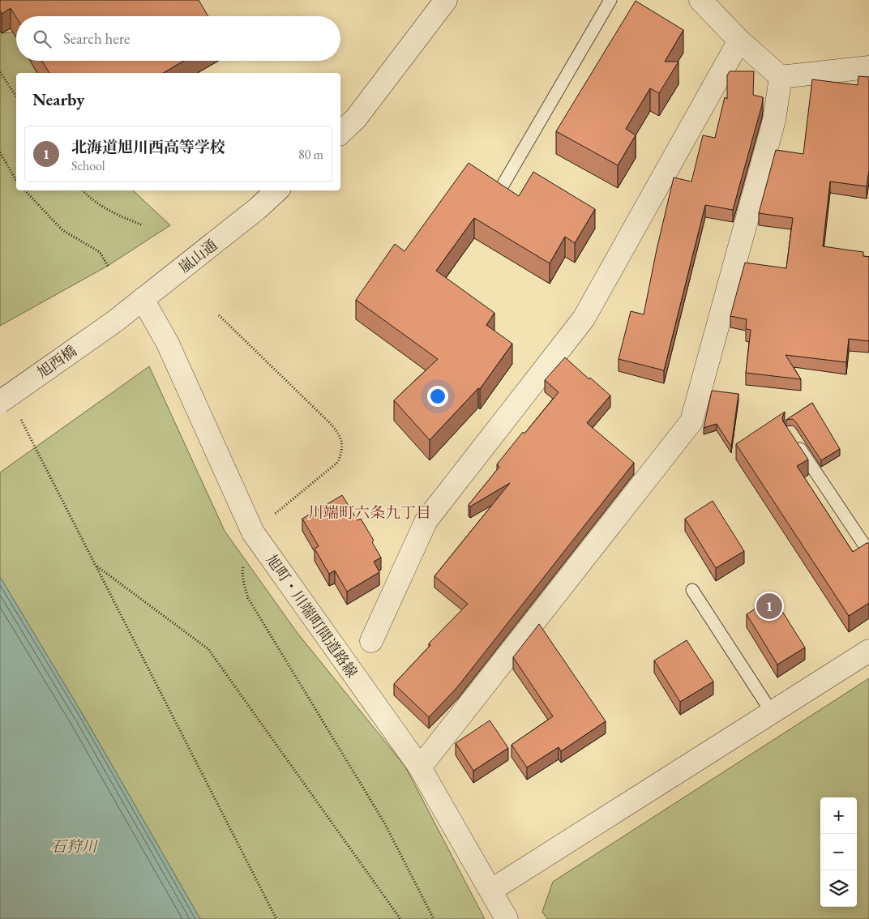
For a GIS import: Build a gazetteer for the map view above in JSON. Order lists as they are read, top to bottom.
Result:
{
  "streets": {
    "street": ["嵐山通", "旭西橋", "旭町・川端町間道路線"]
  },
  "crossings": [
    ["嵐山通", "旭西橋"],
    ["嵐山通", "旭町・川端町間道路線"]
  ],
  "districts": ["川端町六条九丁目"],
  "water": ["石狩川"],
  "page": {
    "search": "Search here",
    "heading": "Nearby",
    "list": [
      {
        "mark": "1",
        "name": "北海道旭川西高等学校",
        "note": "School",
        "value": "80 m"
      }
    ],
    "pins": "1",
    "map_buttons": ["+", "−"]
  }
}
